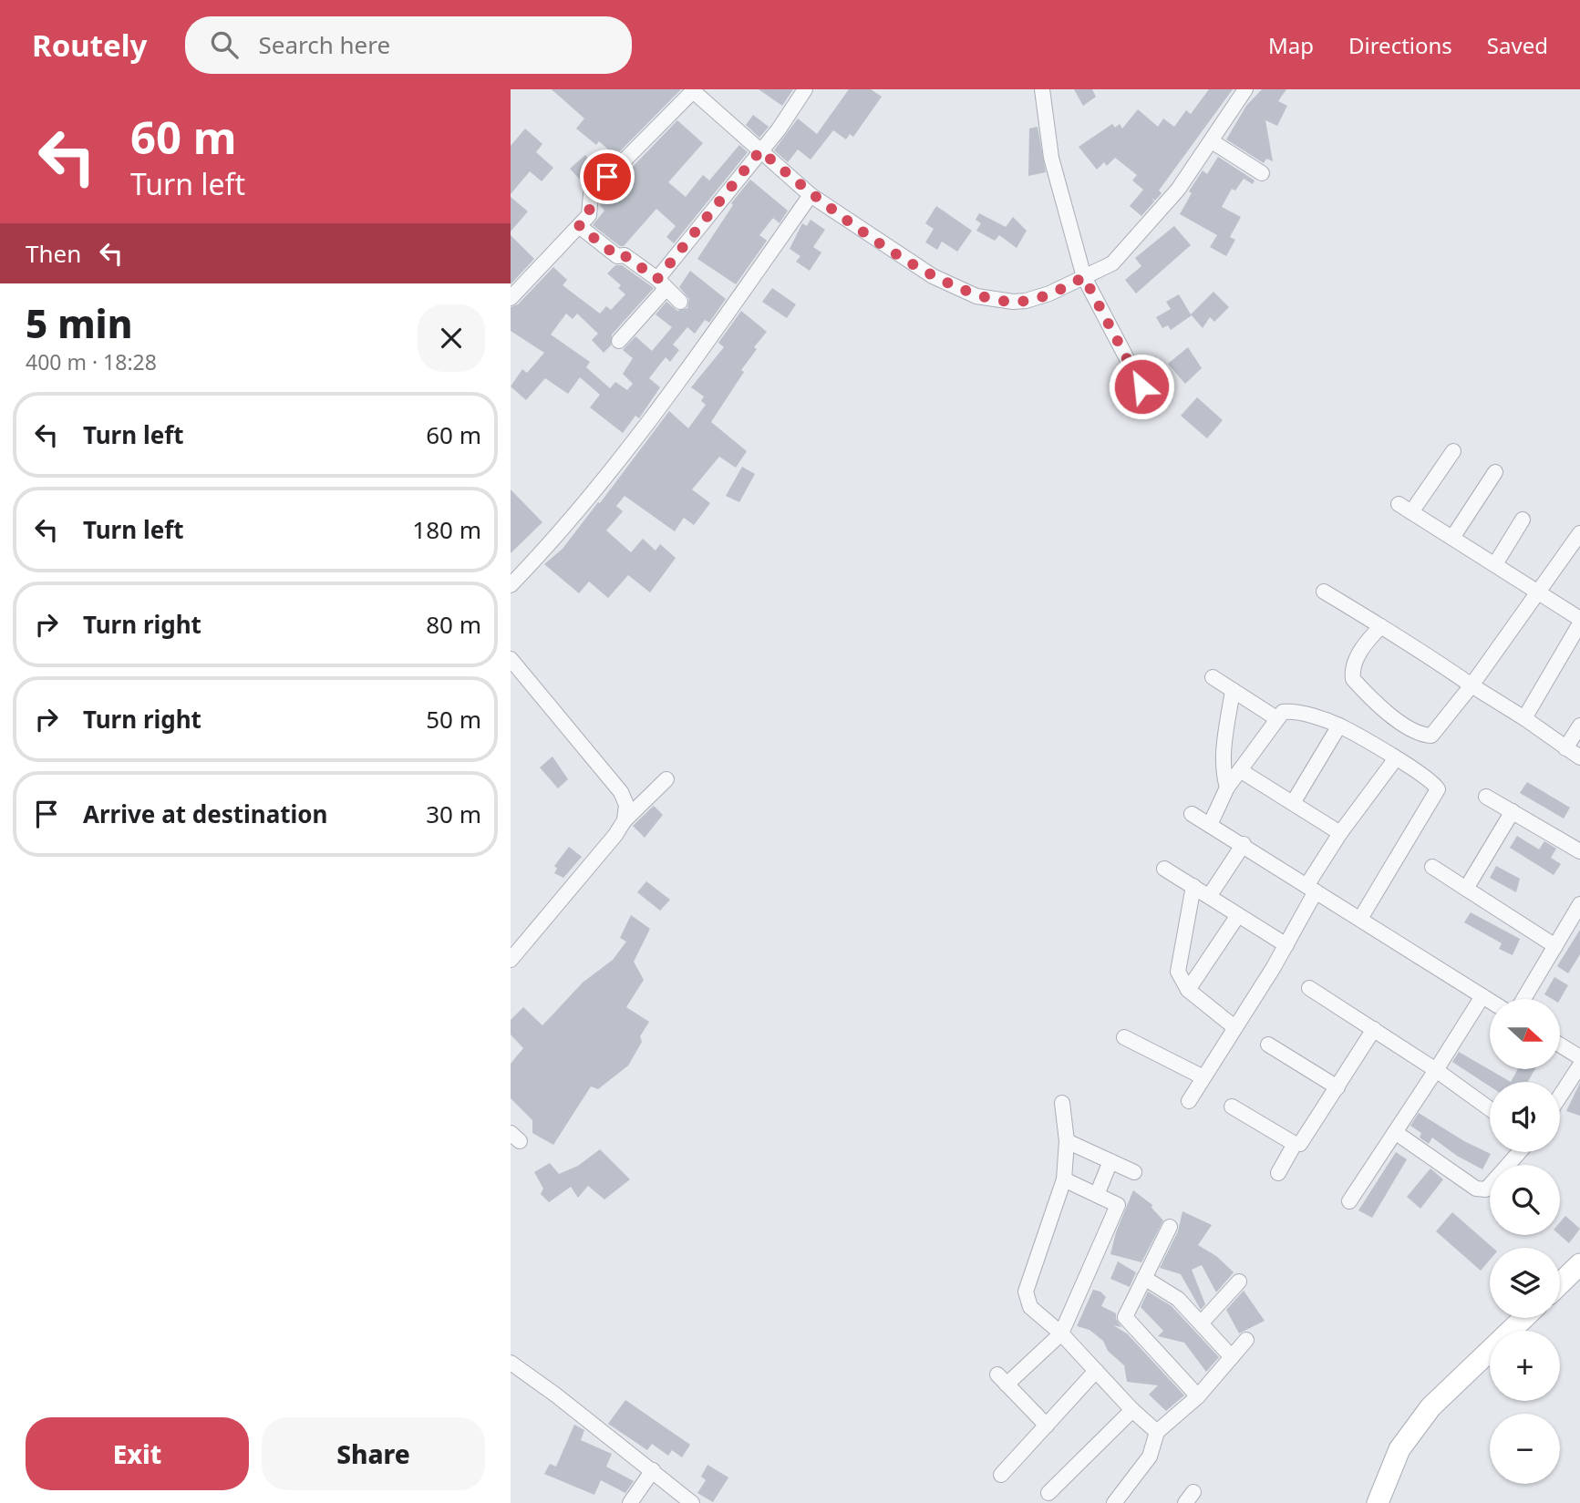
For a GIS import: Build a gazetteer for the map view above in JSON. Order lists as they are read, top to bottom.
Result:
{
  "north": "right",
  "page": {
    "header": "Routely",
    "search": "Search here",
    "nav": ["Map", "Directions", "Saved"],
    "turn": ["60 m", "Turn left"],
    "then": "Then",
    "heading": ["5 min", "400 m · 18:28"],
    "list": [
      {
        "name": "Turn left",
        "value": "60 m"
      },
      {
        "name": "Turn left",
        "value": "180 m"
      },
      {
        "name": "Turn right",
        "value": "80 m"
      },
      {
        "name": "Turn right",
        "value": "50 m"
      },
      {
        "name": "Arrive at destination",
        "value": "30 m"
      }
    ],
    "map_buttons": ["+", "−"],
    "buttons": ["Exit", "Share"]
  }
}
